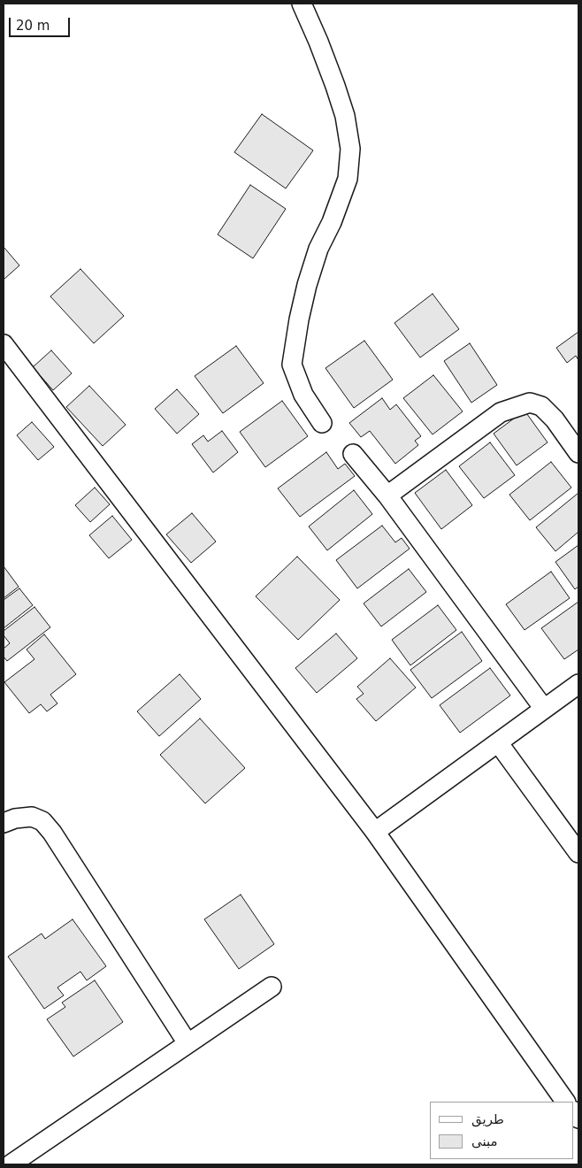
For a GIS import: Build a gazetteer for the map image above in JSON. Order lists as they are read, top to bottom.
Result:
{
  "legend": ["طريق", "مبنى"],
  "scale_bar": "20 m"
}
